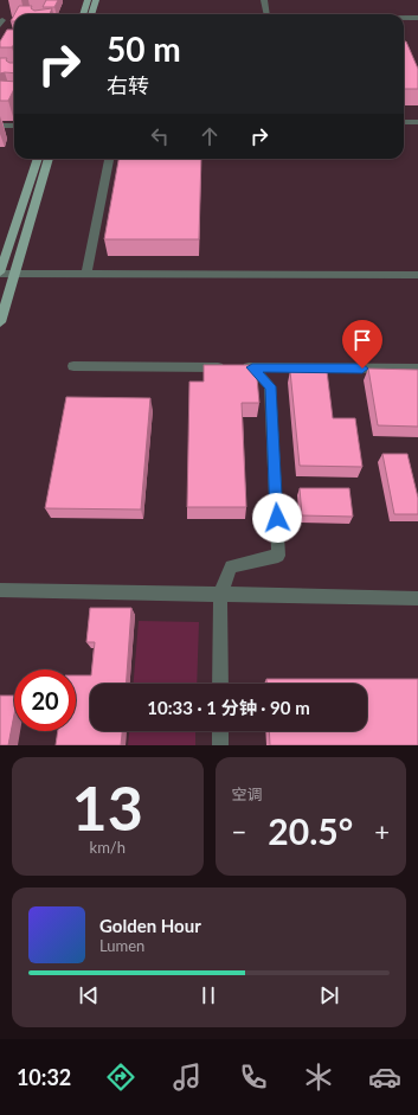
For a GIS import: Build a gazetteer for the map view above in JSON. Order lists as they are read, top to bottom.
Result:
{
  "page": {
    "turn": ["50 m", "右转"],
    "limit": "20",
    "trip": "10:33 · 1 分钟 · 90 m",
    "tile": [
      ["13", "km/h"],
      "空调"
    ],
    "heat": ["−", "20.5°", "+"],
    "song": ["Golden Hour", "Lumen"],
    "tabs": "10:32"
  }
}
